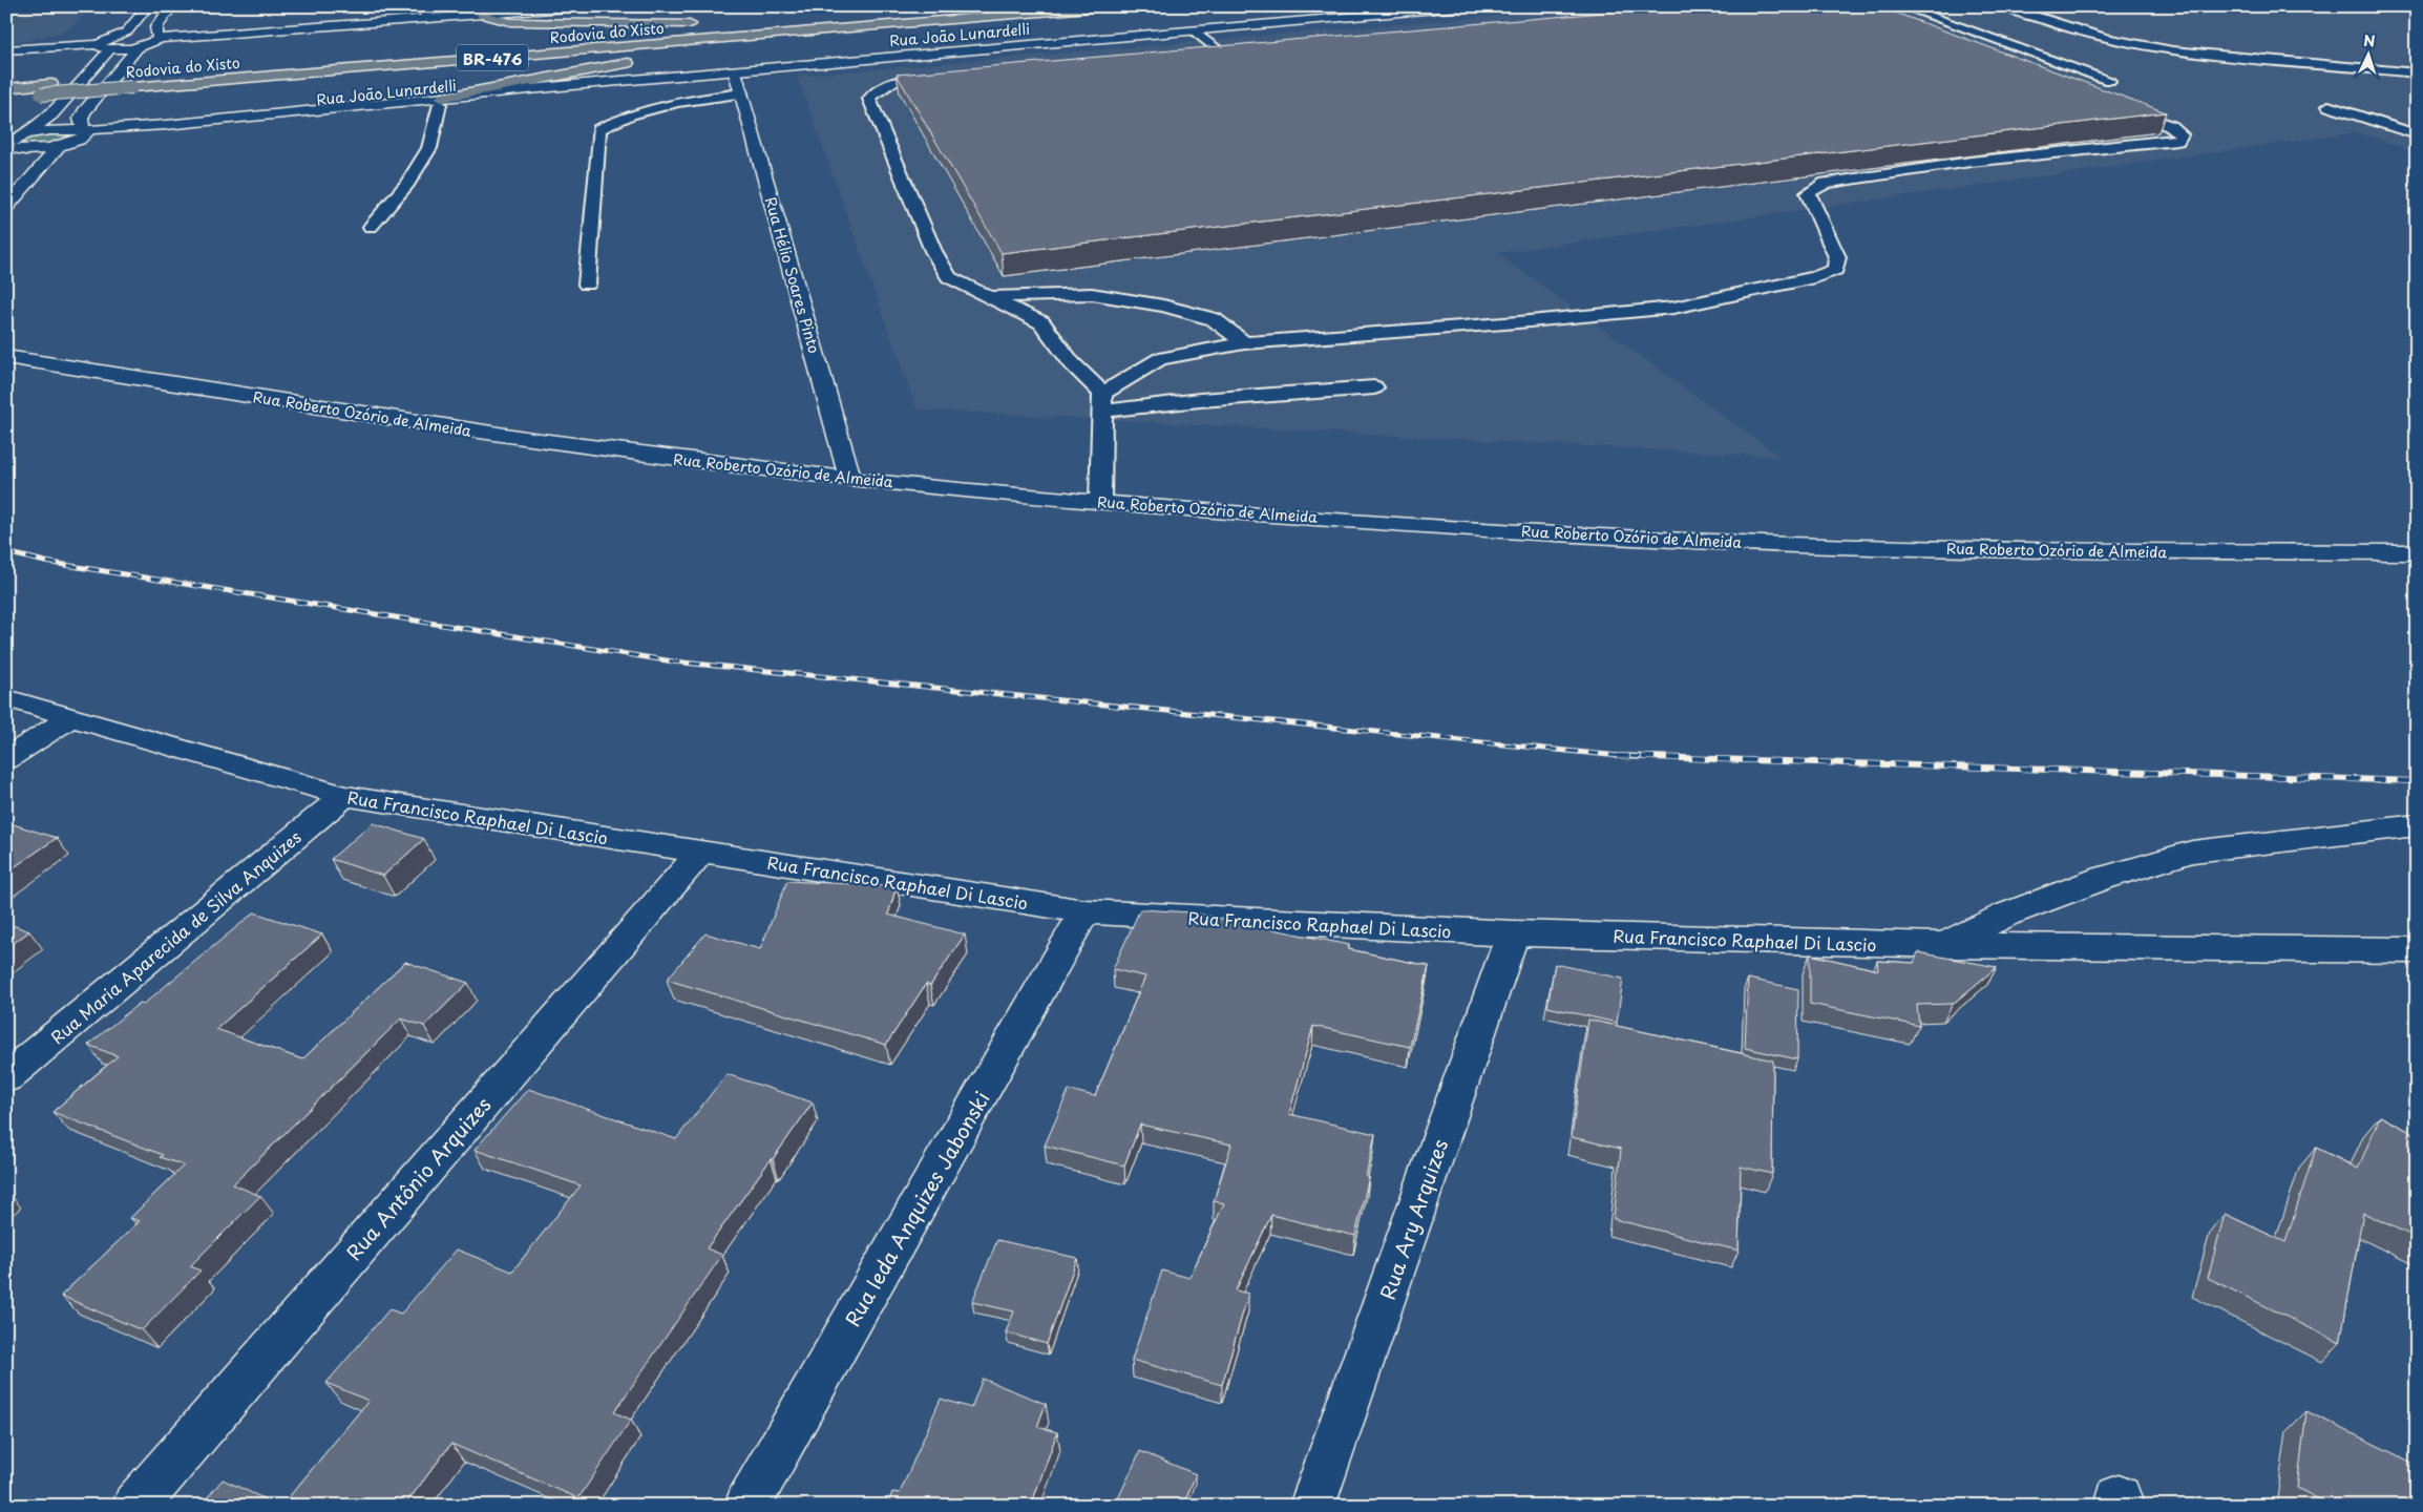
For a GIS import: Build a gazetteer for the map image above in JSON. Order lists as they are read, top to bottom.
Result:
{
  "streets": {
    "highway": ["Rodovia do Xisto", "BR-476"],
    "street": [
      "Rua João Lunardelli",
      "Rua Hélio Soares Pinto",
      "Rua Roberto Ozório de Almeida",
      "Rua Francisco Raphael Di Lascio",
      "Rua Maria Aparecida de Silva Anquizes",
      "Rua Antônio Arquizes",
      "Rua Ieda Anquizes Jabonski",
      "Rua Ary Arquizes"
    ]
  },
  "crossings": [
    ["Rua João Lunardelli", "Rua Hélio Soares Pinto"],
    ["Rua Hélio Soares Pinto", "Rua Roberto Ozório de Almeida"],
    ["Rua Francisco Raphael Di Lascio", "Rua Maria Aparecida de Silva Anquizes"],
    ["Rua Francisco Raphael Di Lascio", "Rua Antônio Arquizes"],
    ["Rua Francisco Raphael Di Lascio", "Rua Ieda Anquizes Jabonski"],
    ["Rua Francisco Raphael Di Lascio", "Rua Ary Arquizes"]
  ],
  "north": "top"
}
